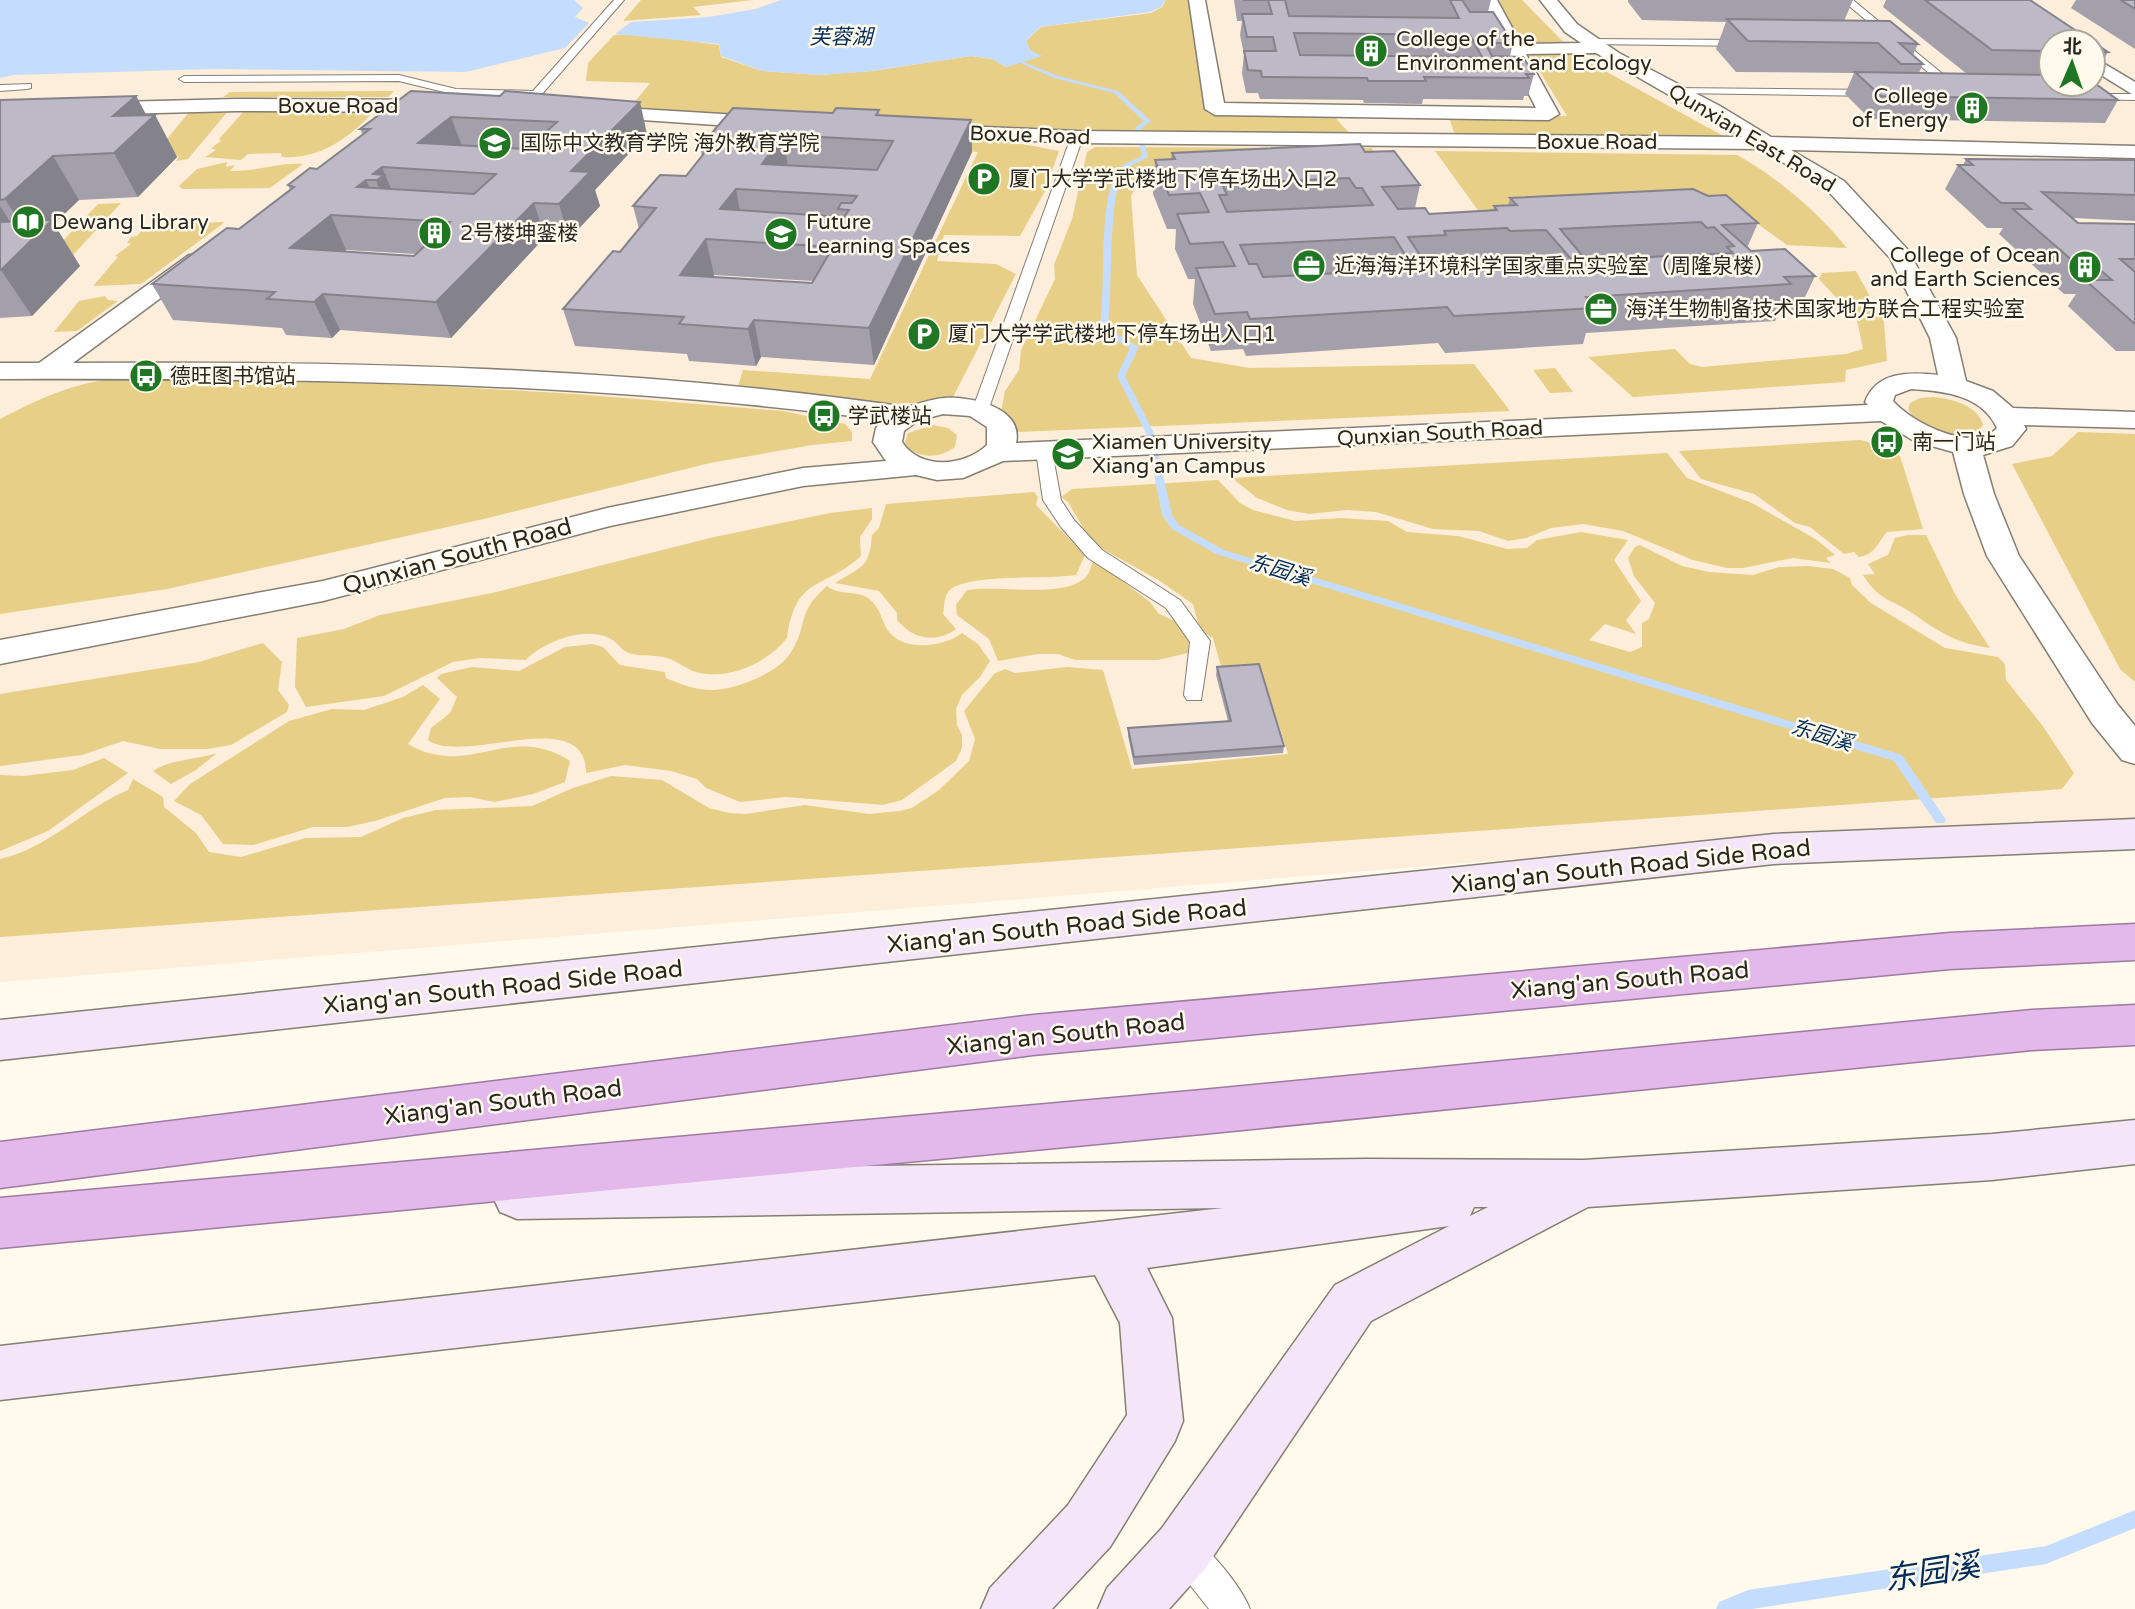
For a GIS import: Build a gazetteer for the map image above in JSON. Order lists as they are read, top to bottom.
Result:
{
  "streets": {
    "highway": ["Xiang'an South Road"],
    "main road": ["Xiang'an South Road Side Road"],
    "street": ["Boxue Road", "Qunxian East Road", "Qunxian South Road"]
  },
  "crossings": [
    ["Boxue Road", "Qunxian East Road"]
  ],
  "water": ["芙蓉湖", "东园溪"],
  "places": {
    "building": [
      "College of the Environment and Ecology",
      "College of Energy",
      "2号楼坤銮楼",
      "College of Ocean and Earth Sciences"
    ],
    "school or university": ["国际中文教育学院 海外教育学院", "Future Learning Spaces", "Xiamen University Xiang'an Campus"],
    "parking": ["厦门大学学武楼地下停车场出入口2", "厦门大学学武楼地下停车场出入口1"],
    "library": ["Dewang Library"],
    "office": ["近海海洋环境科学国家重点实验室（周隆泉楼）", "海洋生物制备技术国家地方联合工程实验室"],
    "bus stop": ["德旺图书馆站", "学武楼站", "南一门站"]
  },
  "north": "top"
}
